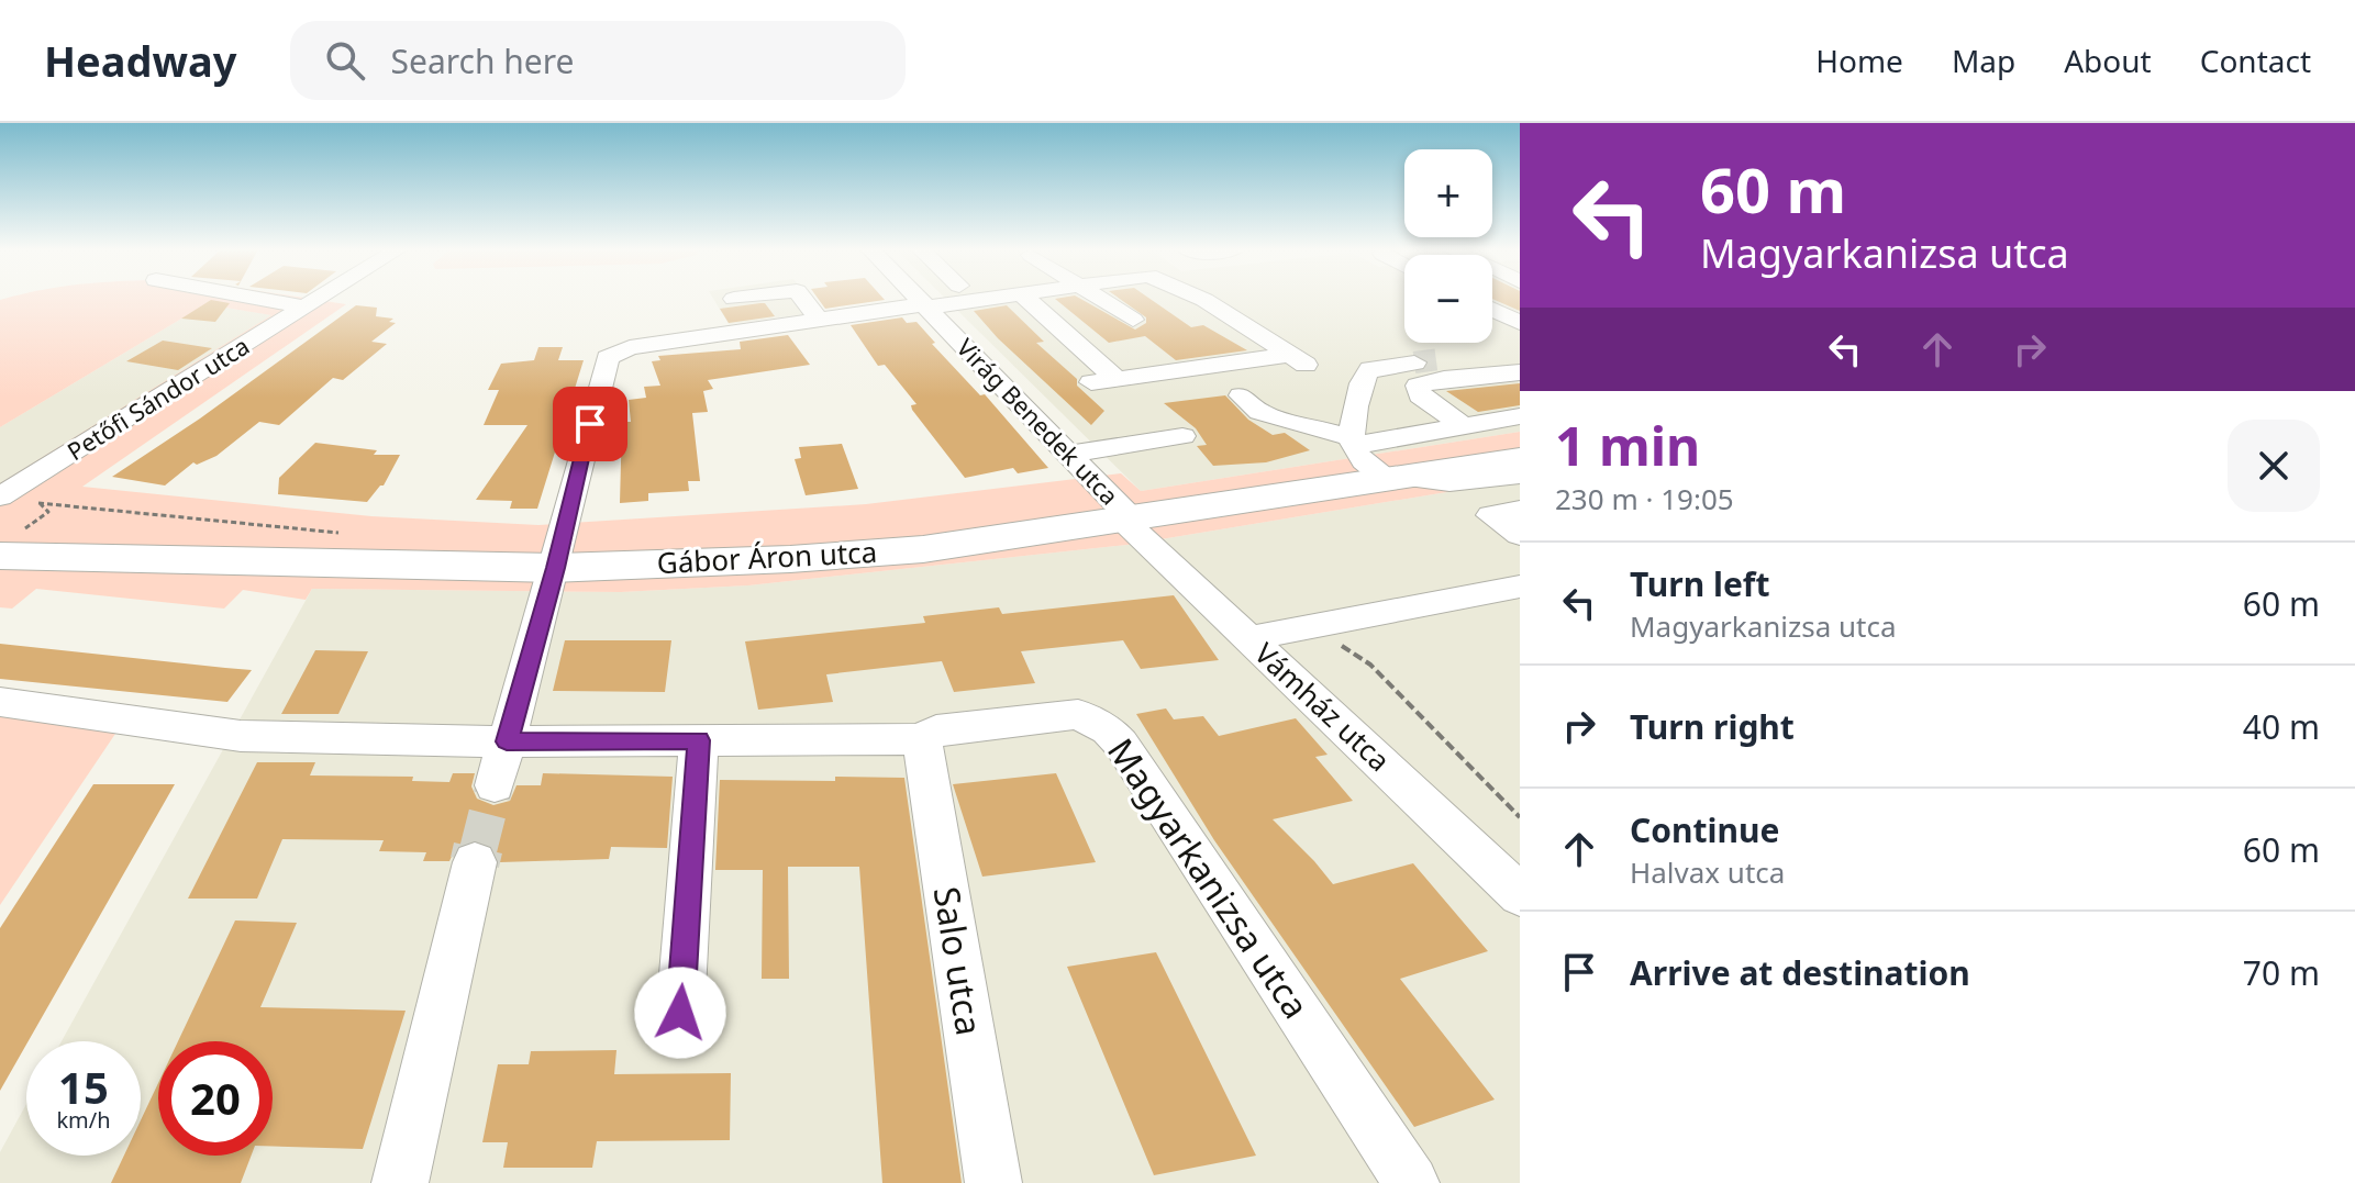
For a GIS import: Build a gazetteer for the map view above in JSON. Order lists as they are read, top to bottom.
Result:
{
  "streets": {
    "main road": ["Gábor Áron utca"],
    "street": [
      "Petőfi Sándor utca",
      "Virág Benedek utca",
      "Vámház utca",
      "Magyarkanizsa utca",
      "Salo utca"
    ]
  },
  "crossings": [
    ["Virág Benedek utca", "Gábor Áron utca"],
    ["Virág Benedek utca", "Vámház utca"],
    ["Gábor Áron utca", "Vámház utca"],
    ["Magyarkanizsa utca", "Salo utca"]
  ],
  "page": {
    "header": "Headway",
    "search": "Search here",
    "nav": [
      "Home",
      "Map",
      "About",
      "Contact"
    ],
    "turn": ["60 m", "Magyarkanizsa utca"],
    "map_buttons": ["+", "−"],
    "heading": ["1 min", "230 m · 19:05"],
    "list": [
      {
        "name": "Turn left",
        "note": "Magyarkanizsa utca",
        "value": "60 m"
      },
      {
        "name": "Turn right",
        "value": "40 m"
      },
      {
        "name": "Continue",
        "note": "Halvax utca",
        "value": "60 m"
      },
      {
        "name": "Arrive at destination",
        "value": "70 m"
      }
    ],
    "speed": "15 km/h",
    "limit": "20"
  }
}
